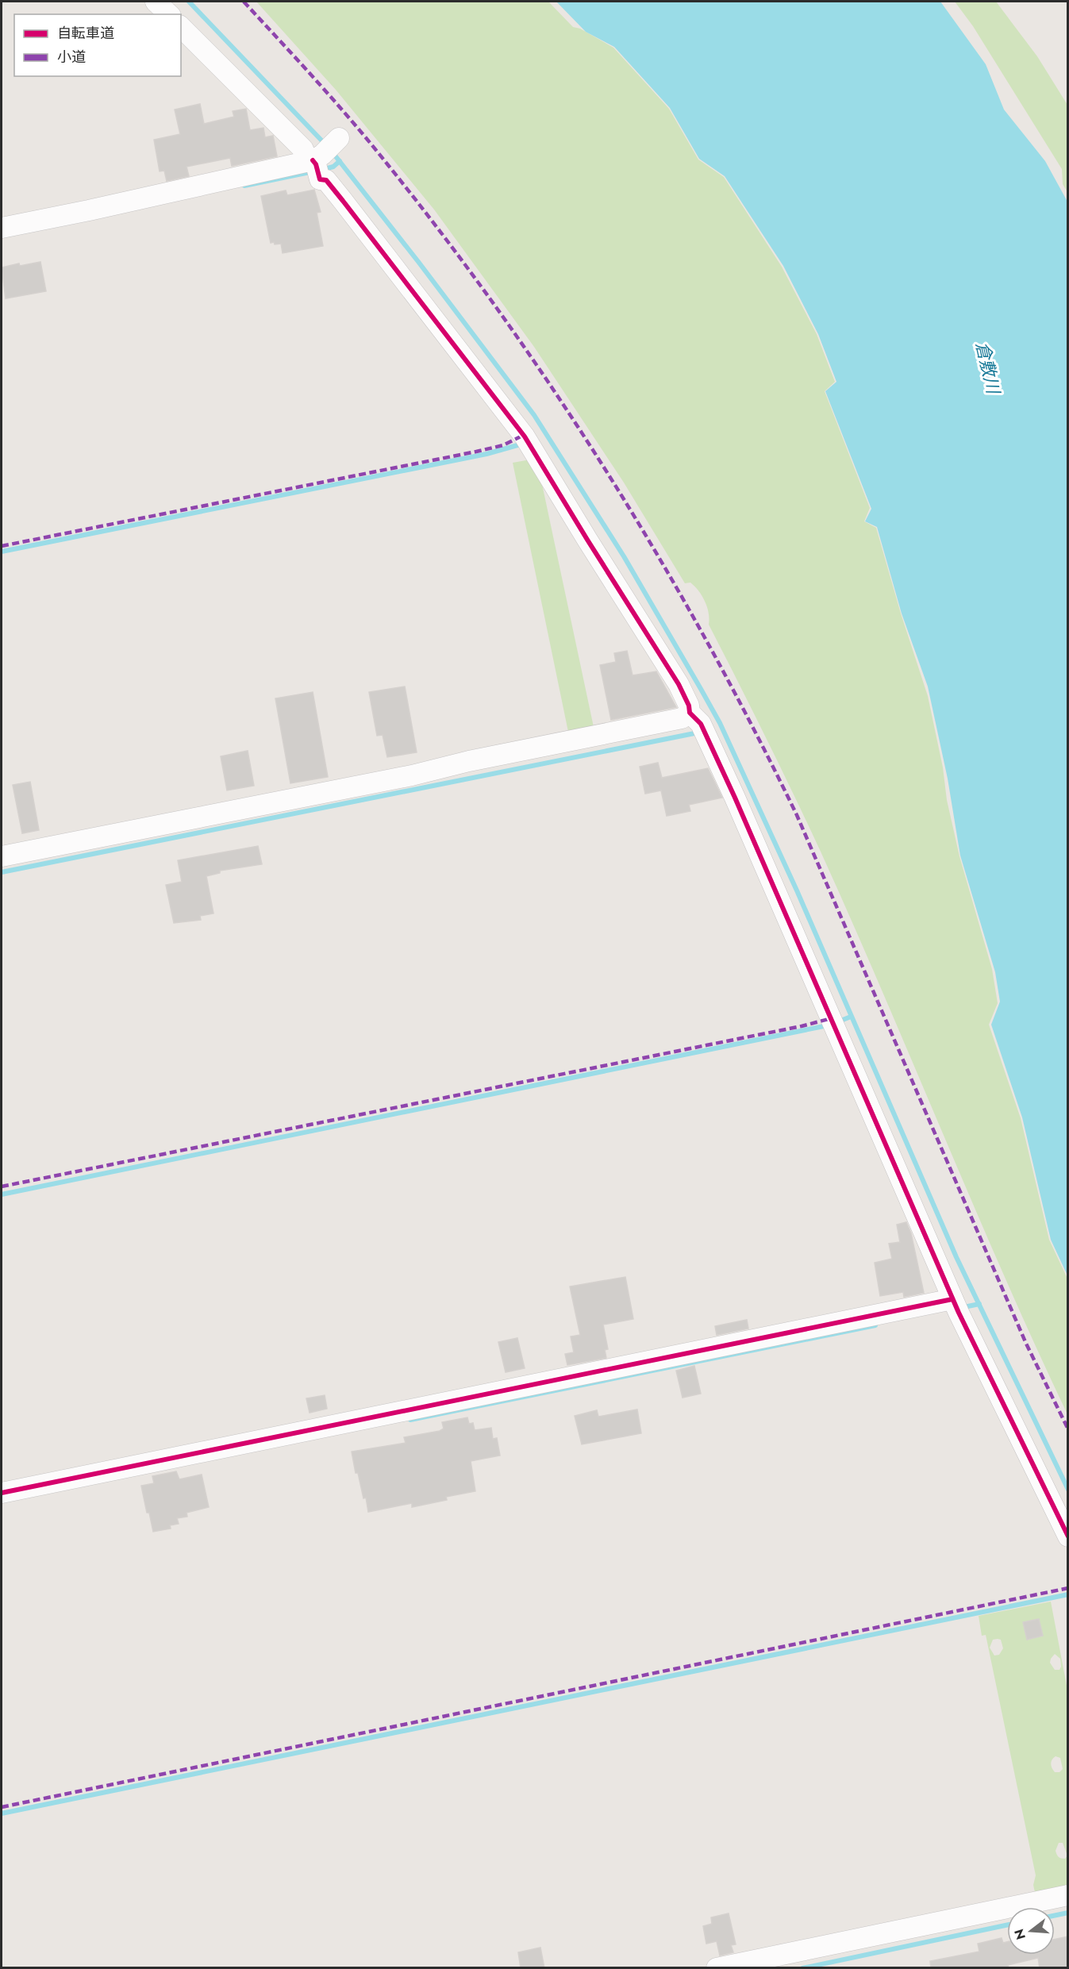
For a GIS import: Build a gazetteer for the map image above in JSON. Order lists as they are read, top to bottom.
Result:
{
  "water": ["倉敷川"],
  "legend": ["自転車道", "小道"],
  "north": "left"
}
